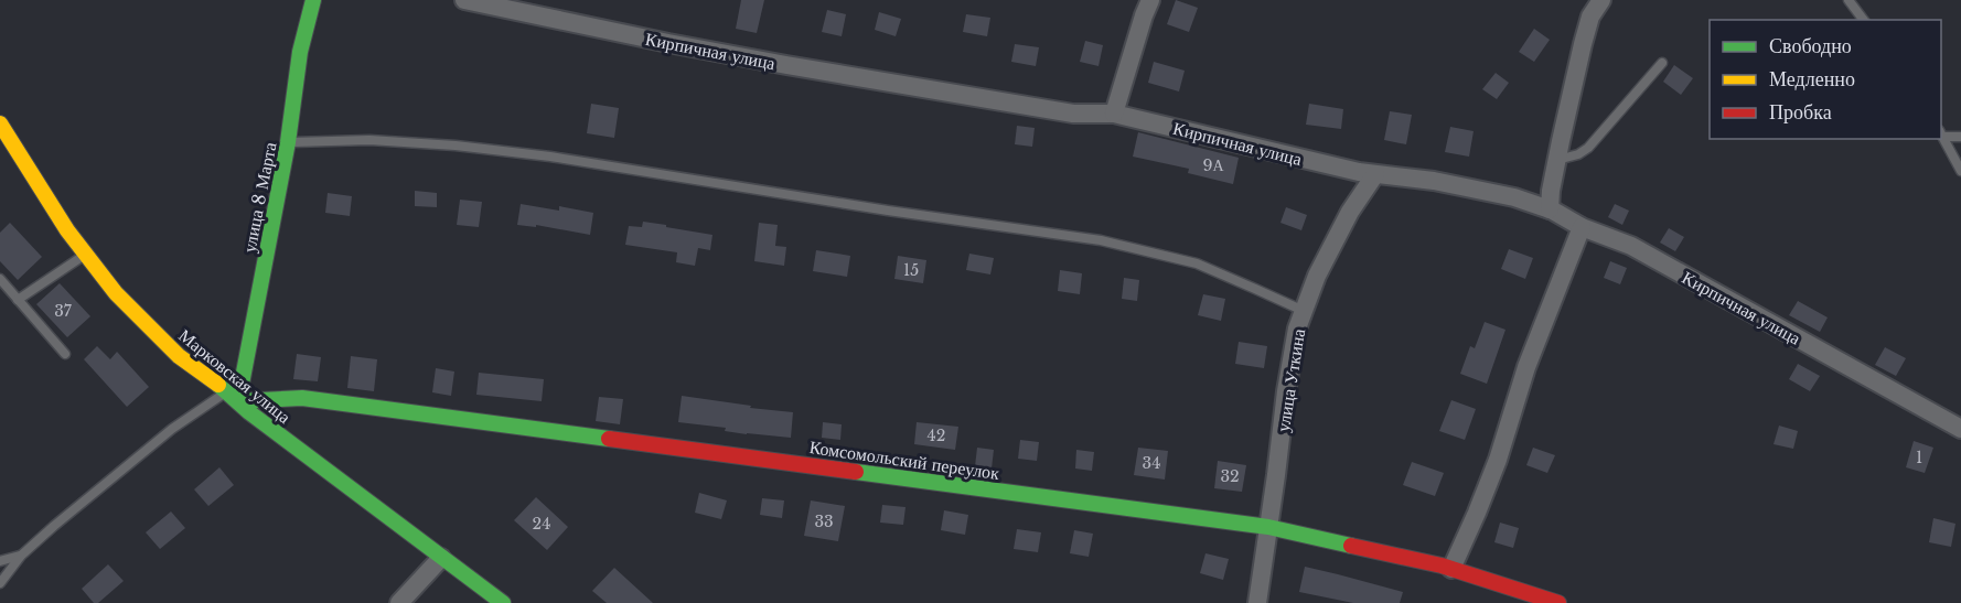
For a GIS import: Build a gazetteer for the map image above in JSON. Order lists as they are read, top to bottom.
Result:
{
  "streets": {
    "street": [
      "Кирпичная улица",
      "улица 8 Марта",
      "Марковская улица",
      "улица Уткина",
      "Комсомольский переулок"
    ]
  },
  "crossings": [
    ["Кирпичная улица", "улица Уткина"],
    ["улица 8 Марта", "Марковская улица"],
    ["улица 8 Марта", "Комсомольский переулок"],
    ["Марковская улица", "Комсомольский переулок"],
    ["улица Уткина", "Комсомольский переулок"]
  ],
  "house_numbers": [
    "9А",
    "15",
    "37",
    "42",
    "1",
    "34",
    "32",
    "33",
    "24"
  ],
  "legend": ["Свободно", "Медленно", "Пробка"]
}
